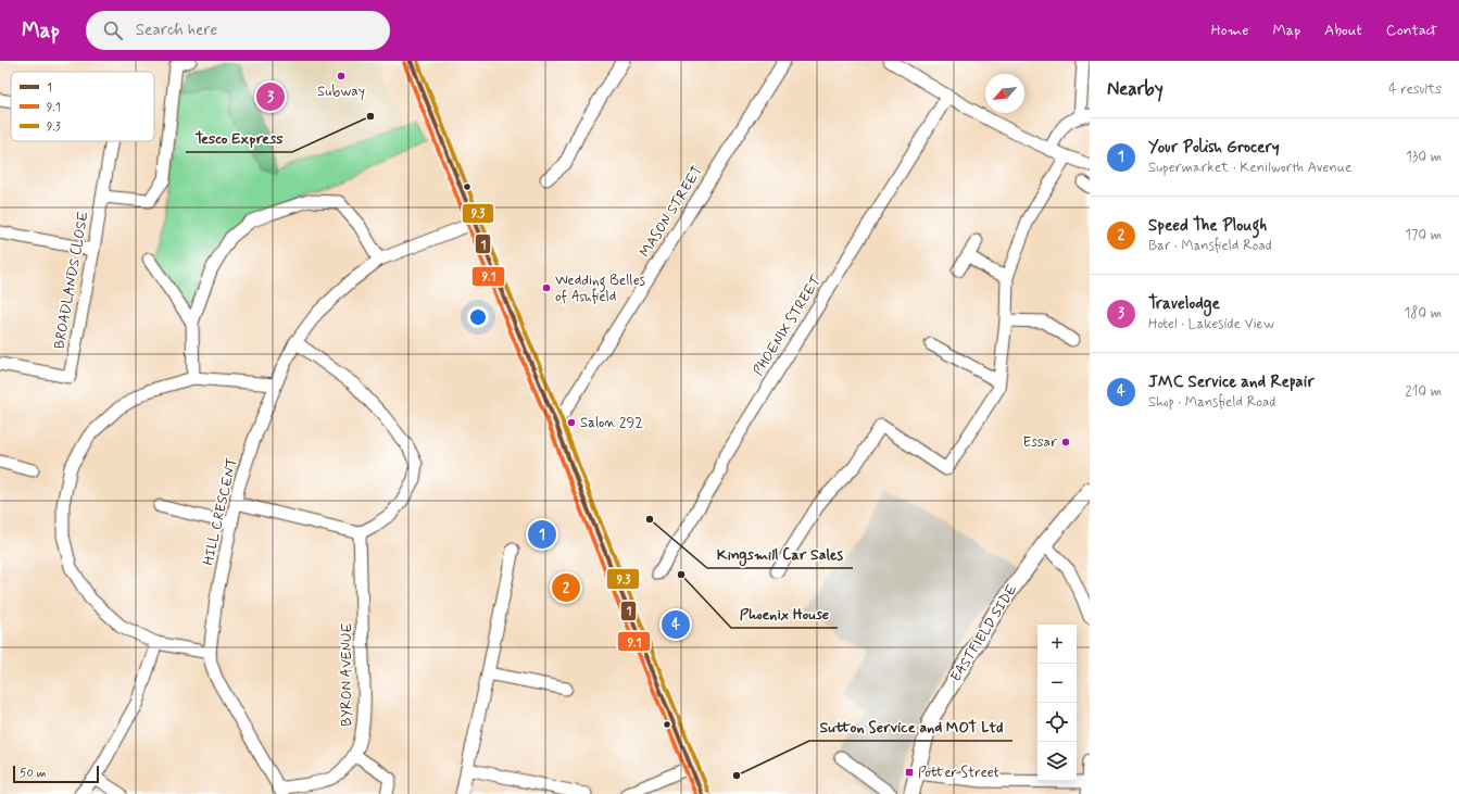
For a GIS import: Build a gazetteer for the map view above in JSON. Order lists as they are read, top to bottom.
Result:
{
  "streets": {
    "street": [
      "MASON STREET",
      "BROADLANDS CLOSE",
      "PHOENIX STREET",
      "HILL CRESCENT",
      "EASTFIELD SIDE",
      "BYRON AVENUE"
    ]
  },
  "crossings": [
    ["HILL CRESCENT", "BYRON AVENUE"]
  ],
  "places": {
    "other": [
      "Subway",
      "Tesco Express",
      "Wedding Belles of Ashfield",
      "Salon 292",
      "Essar",
      "Kingsmill Car Sales",
      "Phoenix House",
      "Sutton Service and MOT Ltd"
    ],
    "transit": ["Potter Street"]
  },
  "lines": ["transit line 1", "transit line 9.3", "transit line 9.1"],
  "legend": ["1", "9.1", "9.3"],
  "scale_bar": "50 m",
  "north": "bottom left",
  "page": {
    "header": "Map",
    "search": "Search here",
    "nav": [
      "Home",
      "Map",
      "About",
      "Contact"
    ],
    "heading": ["Nearby", "4 results"],
    "pins": [
      "3",
      "1",
      "2",
      "4"
    ],
    "list": [
      {
        "mark": "1",
        "name": "Your Polish Grocery",
        "note": "Supermarket · Kenilworth Avenue",
        "value": "130 m"
      },
      {
        "mark": "2",
        "name": "Speed The Plough",
        "note": "Bar · Mansfield Road",
        "value": "170 m"
      },
      {
        "mark": "3",
        "name": "Travelodge",
        "note": "Hotel · Lakeside View",
        "value": "180 m"
      },
      {
        "mark": "4",
        "name": "JMC Service and Repair",
        "note": "Shop · Mansfield Road",
        "value": "210 m"
      }
    ],
    "map_buttons": ["+", "−"],
    "scale": "50 m"
  }
}
